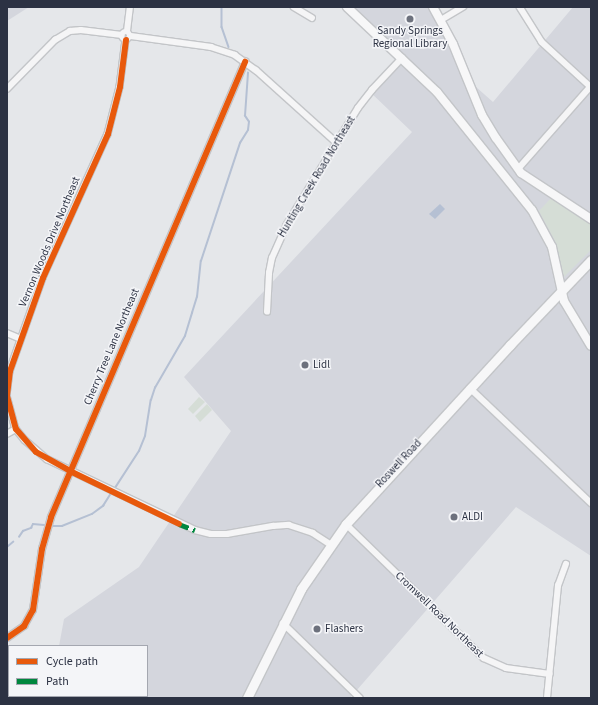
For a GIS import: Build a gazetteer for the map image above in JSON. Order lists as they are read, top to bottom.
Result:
{
  "streets": {
    "main road": ["Roswell Road"],
    "street": [
      "Hunting Creek Road Northeast",
      "Vernon Woods Drive Northeast",
      "Cherry Tree Lane Northeast",
      "Cromwell Road Northeast"
    ]
  },
  "crossings": [
    ["Vernon Woods Drive Northeast", "Cherry Tree Lane Northeast"],
    ["Vernon Woods Drive Northeast", "Roswell Road"],
    ["Roswell Road", "Cromwell Road Northeast"]
  ],
  "places": [
    "Sandy Springs Regional Library",
    "Lidl",
    "ALDI",
    "Flashers"
  ],
  "legend": ["Cycle path", "Path"]
}
